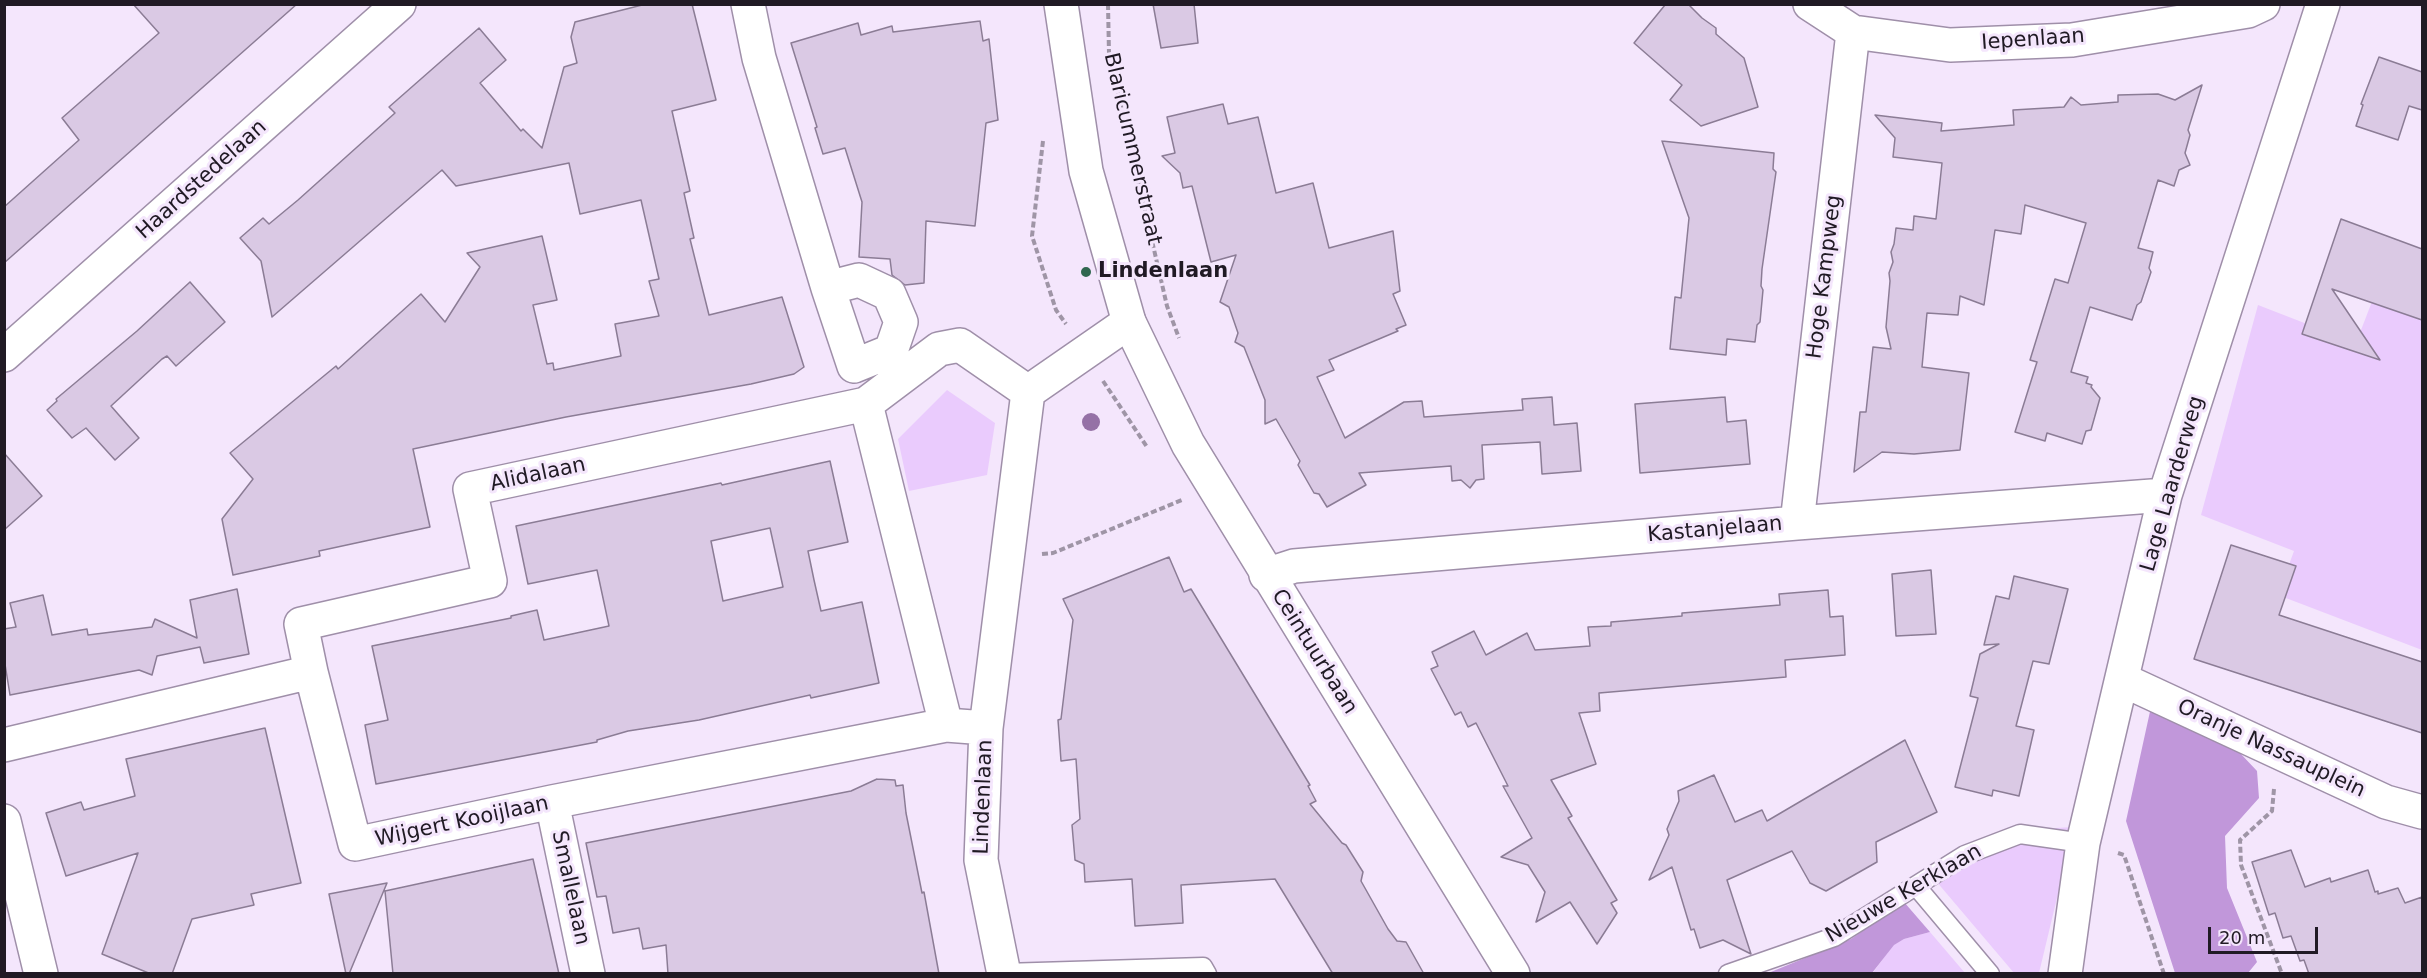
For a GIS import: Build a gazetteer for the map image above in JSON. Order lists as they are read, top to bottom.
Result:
{
  "streets": {
    "street": [
      "Iepenlaan",
      "Blaricummerstraat",
      "Haardstedelaan",
      "Hoge Kampweg",
      "Alidalaan",
      "Lage Laarderweg",
      "Kastanjelaan",
      "Ceintuurbaan",
      "Oranje Nassauplein",
      "Lindenlaan",
      "Wijgert Kooijlaan",
      "Smallelaan"
    ],
    "lane": ["Nieuwe Kerklaan"]
  },
  "crossings": [
    ["Iepenlaan", "Hoge Kampweg"],
    ["Blaricummerstraat", "Ceintuurbaan"],
    ["Hoge Kampweg", "Kastanjelaan"],
    ["Alidalaan", "Lindenlaan"],
    ["Alidalaan", "Wijgert Kooijlaan"],
    ["Lage Laarderweg", "Kastanjelaan"],
    ["Lage Laarderweg", "Oranje Nassauplein"],
    ["Lage Laarderweg", "Nieuwe Kerklaan"],
    ["Kastanjelaan", "Ceintuurbaan"],
    ["Lindenlaan", "Wijgert Kooijlaan"],
    ["Wijgert Kooijlaan", "Smallelaan"]
  ],
  "places": ["Lindenlaan"],
  "scale_bar": "20 m"
}
